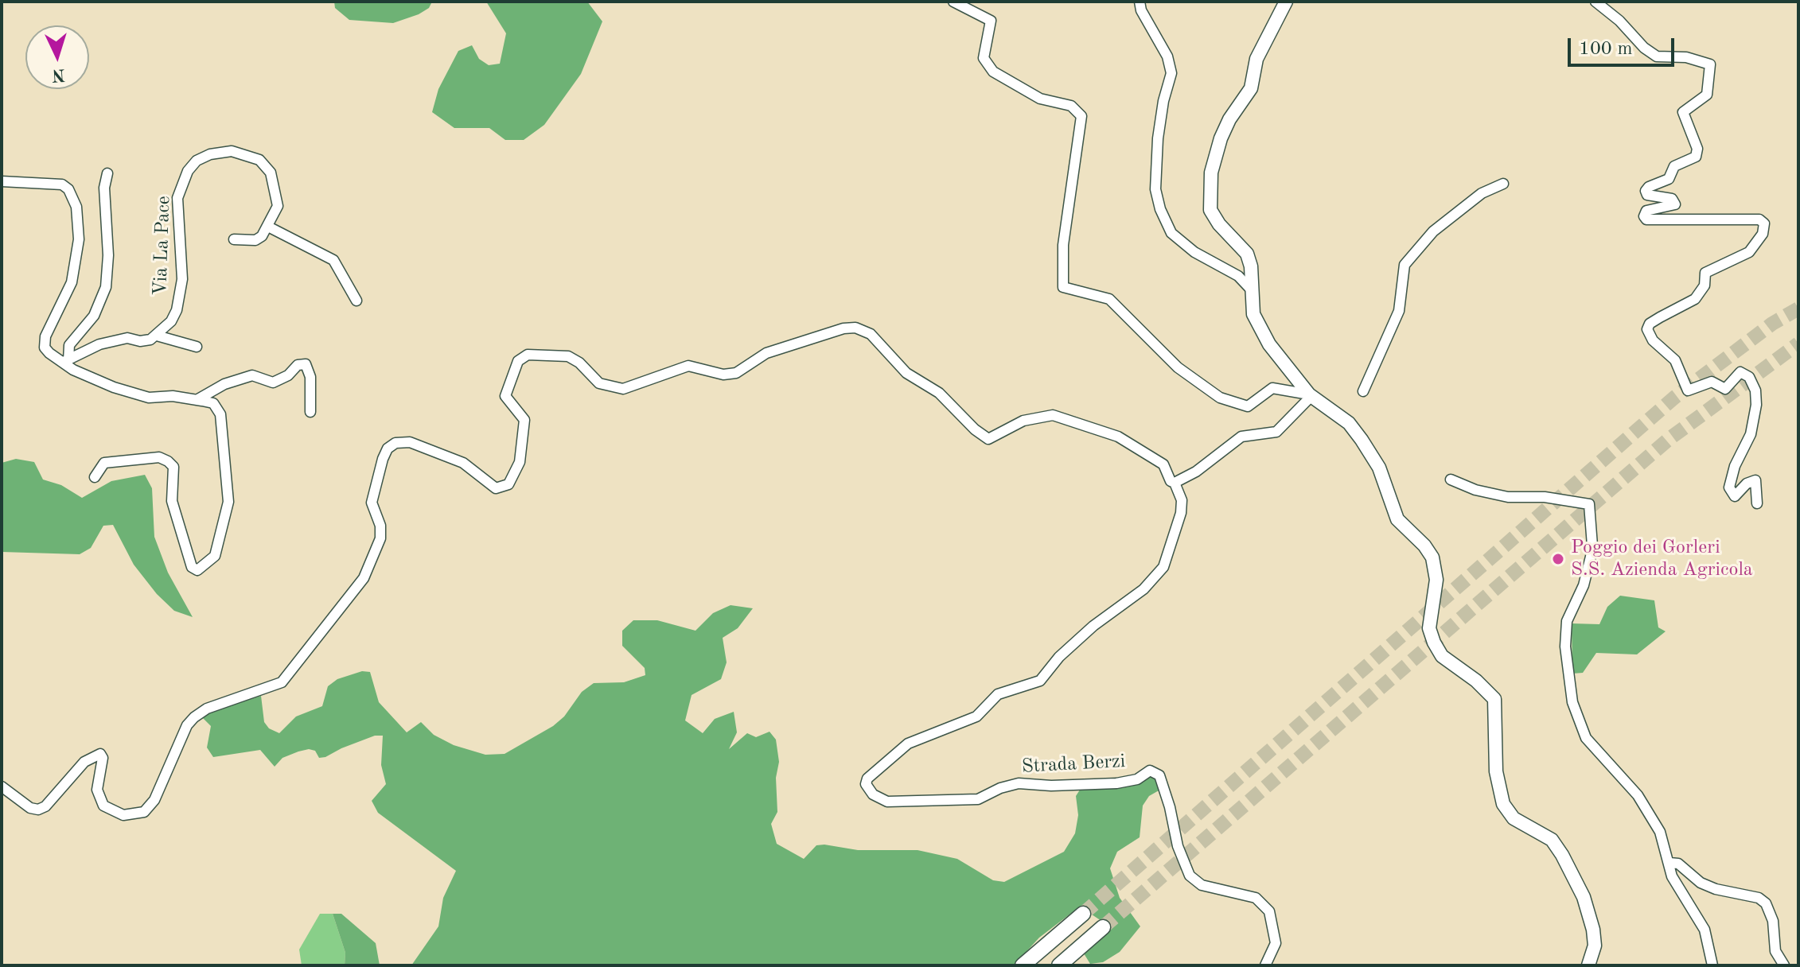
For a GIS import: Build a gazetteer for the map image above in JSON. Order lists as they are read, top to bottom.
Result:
{
  "streets": {
    "street": ["Via La Pace", "Strada Berzi"]
  },
  "places": ["Poggio dei Gorleri S.S. Azienda Agricola"],
  "scale_bar": "100 m",
  "north": "bottom"
}
